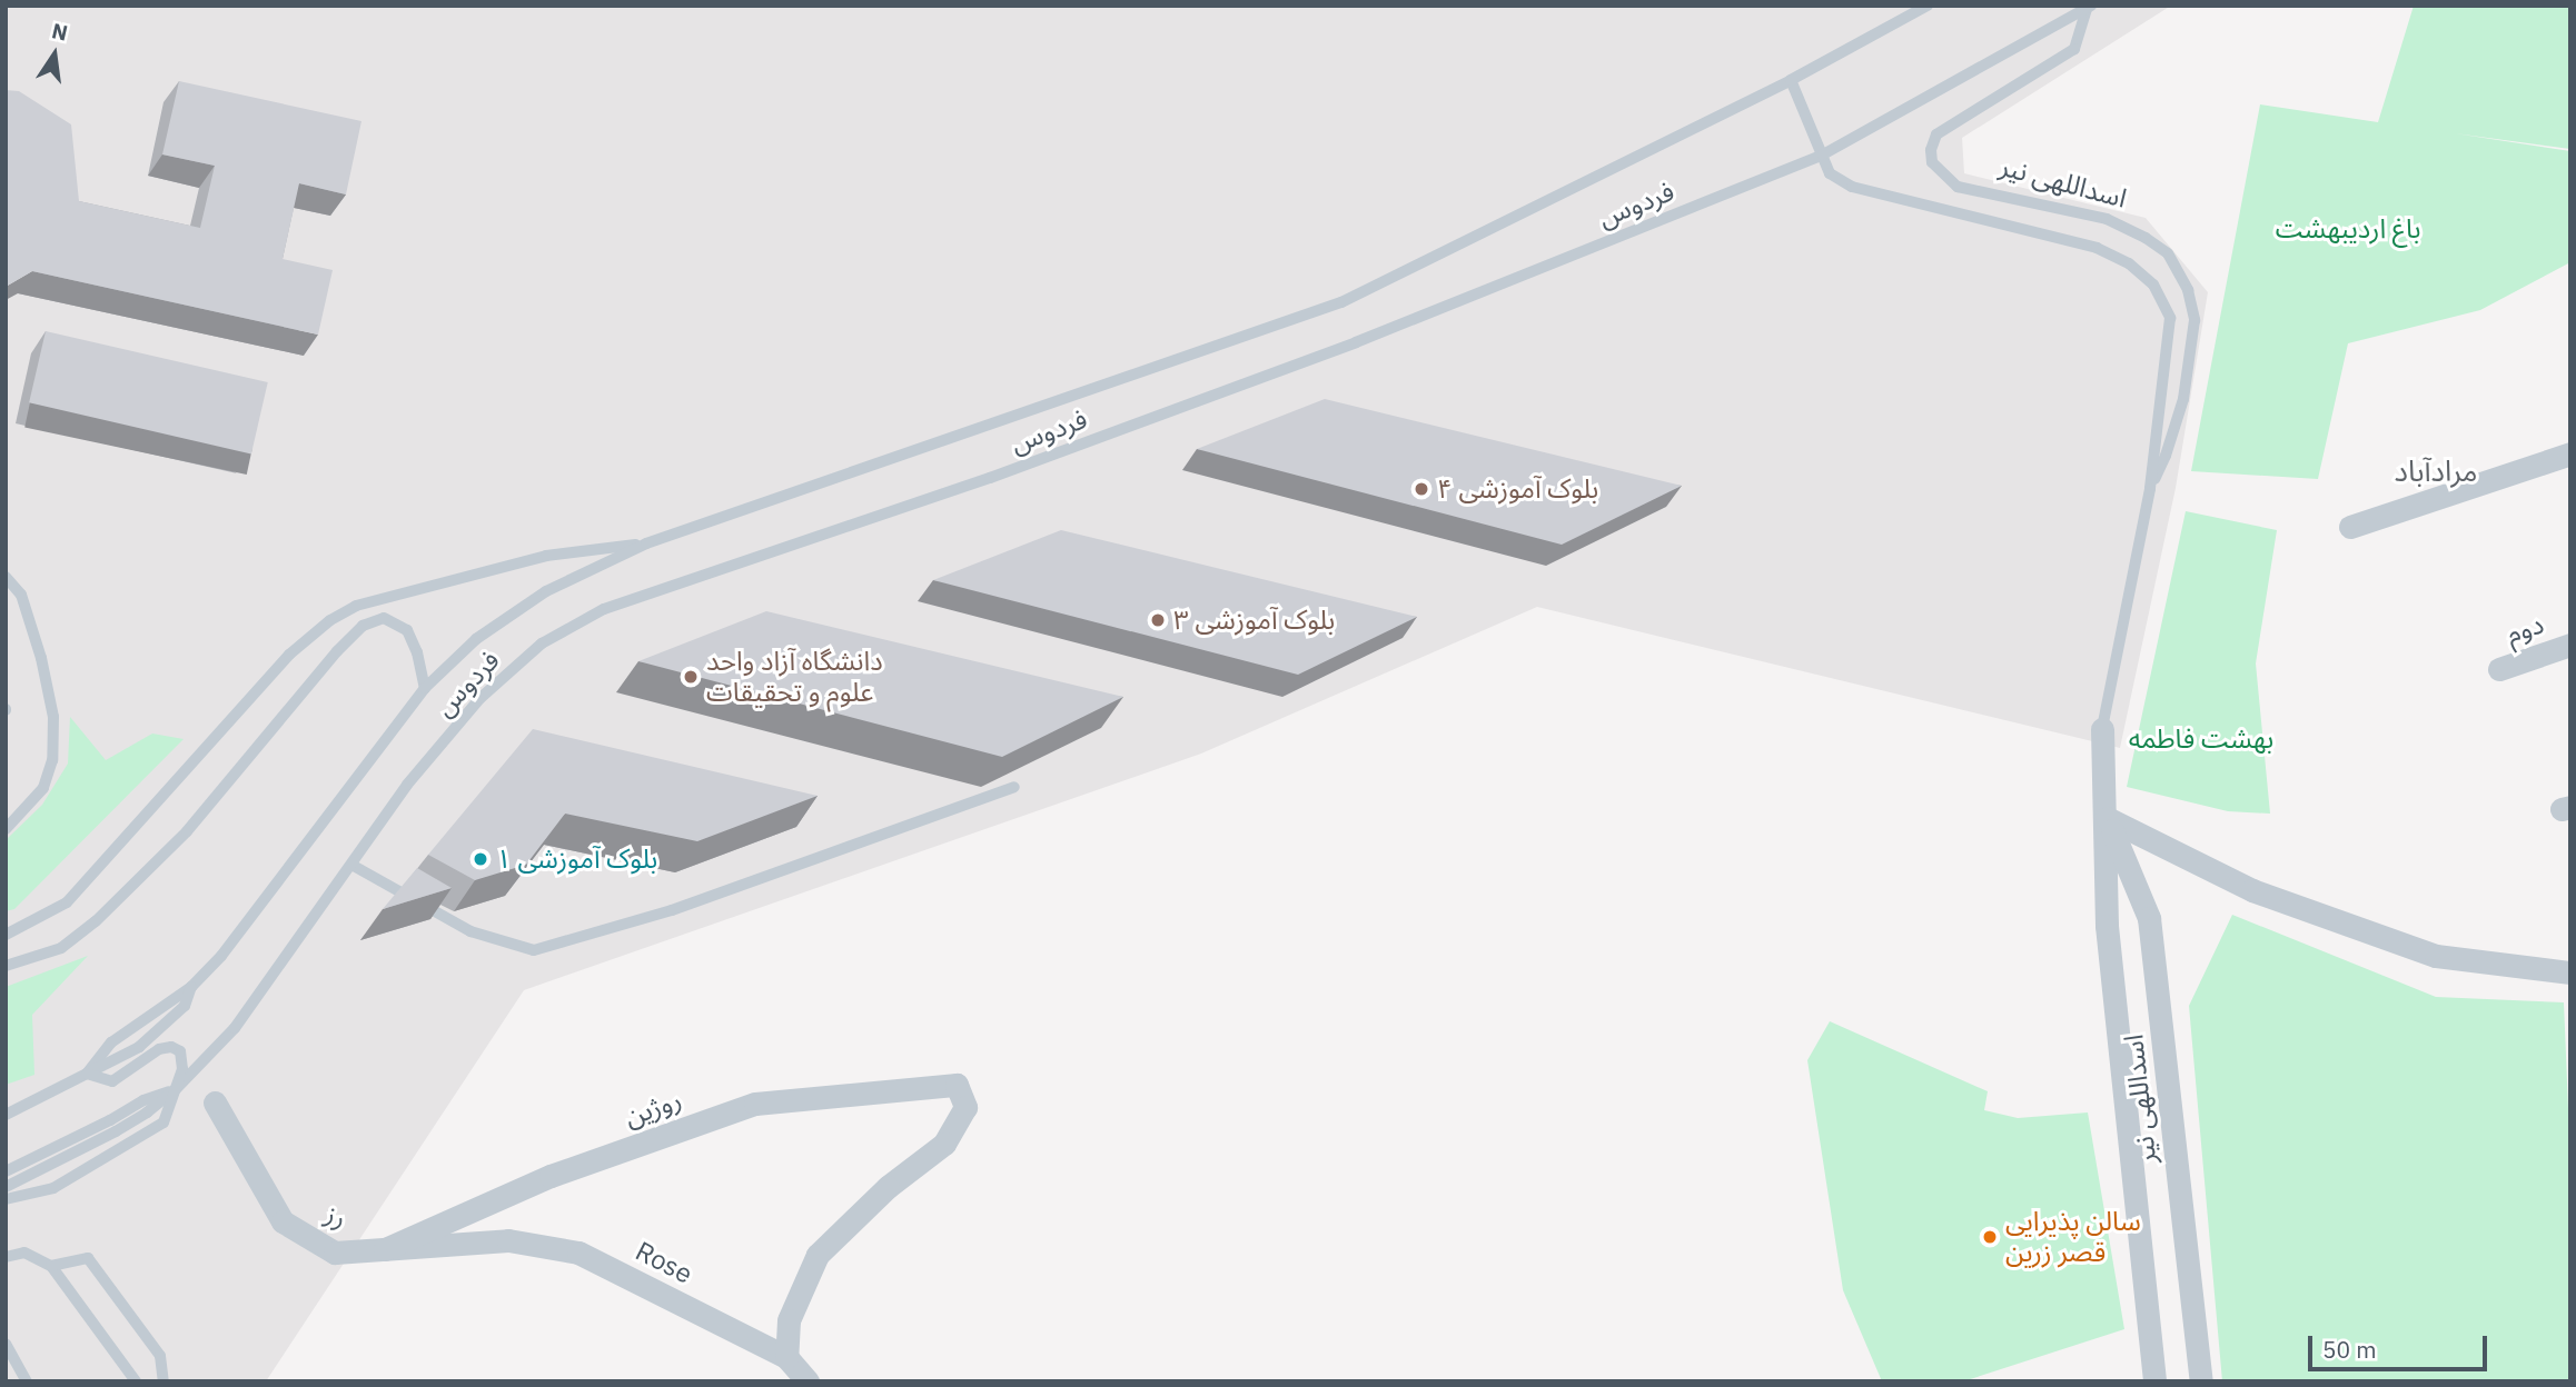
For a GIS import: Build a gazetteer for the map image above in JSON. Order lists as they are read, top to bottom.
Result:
{
  "streets": {
    "street": [
      "اسداللهی نیر",
      "دوم",
      "روژین",
      "رز",
      "Rose"
    ],
    "lane": ["فردوس"]
  },
  "crossings": [
    ["اسداللهی نیر", "فردوس"],
    ["روژین", "رز"],
    ["روژین", "Rose"],
    ["رز", "Rose"]
  ],
  "districts": ["مرادآباد"],
  "parks": ["باغ اردیبهشت", "بهشت فاطمه"],
  "places": [
    "بلوک آموزشی ۴",
    "بلوک آموزشی ۳",
    "دانشگاه آزاد واحد علوم و تحقیقات",
    "بلوک آموزشی ۱",
    "سالن پذیرایی قصر زرین"
  ],
  "scale_bar": "50 m",
  "north": "top"
}
